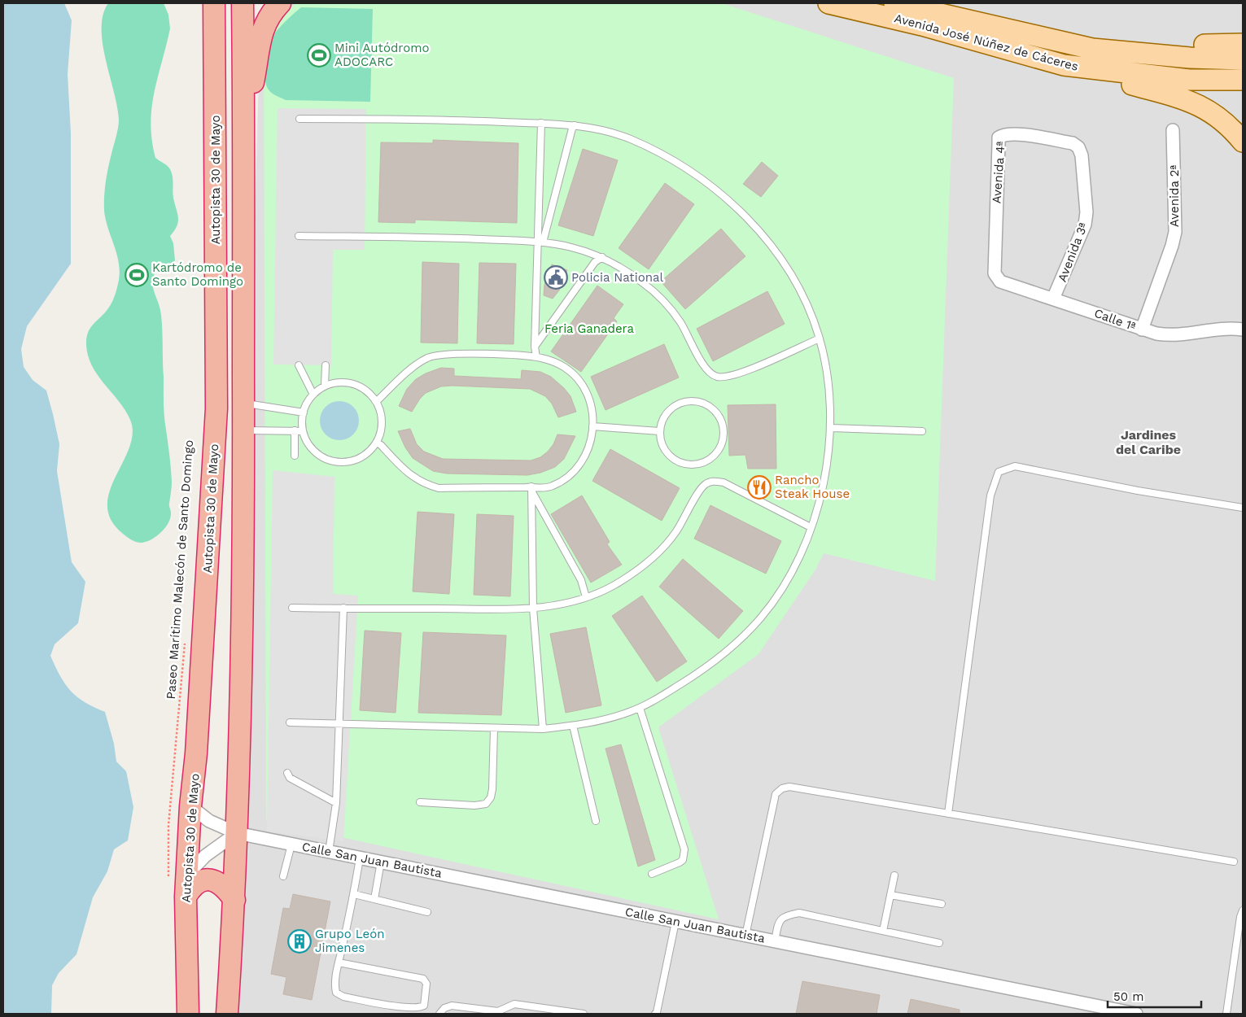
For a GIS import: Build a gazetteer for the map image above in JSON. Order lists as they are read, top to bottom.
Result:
{
  "streets": {
    "highway": ["Autopista 30 de Mayo"],
    "main road": ["Avenida José Núñez de Cáceres"],
    "street": [
      "Avenida 4ª",
      "Avenida 2ª",
      "Avenida 3ª",
      "Calle 1ª",
      "Calle San Juan Bautista"
    ],
    "path": ["Paseo Marítimo Malecón de Santo Domingo"]
  },
  "crossings": [
    ["Avenida 4ª", "Avenida 3ª"],
    ["Avenida 4ª", "Calle 1ª"],
    ["Autopista 30 de Mayo", "Paseo Marítimo Malecón de Santo Domingo"],
    ["Autopista 30 de Mayo", "Calle San Juan Bautista"],
    ["Avenida 2ª", "Calle 1ª"],
    ["Avenida 3ª", "Calle 1ª"]
  ],
  "districts": ["Jardines del Caribe"],
  "parks": ["Feria Ganadera"],
  "places": {
    "sports": ["Mini Autódromo ADOCARC", "Kartódromo de Santo Domingo"],
    "public building": ["Policia National"],
    "restaurant": ["Rancho Steak House"],
    "building": ["Grupo León Jimenes"]
  },
  "scale_bar": "50 m"
}
